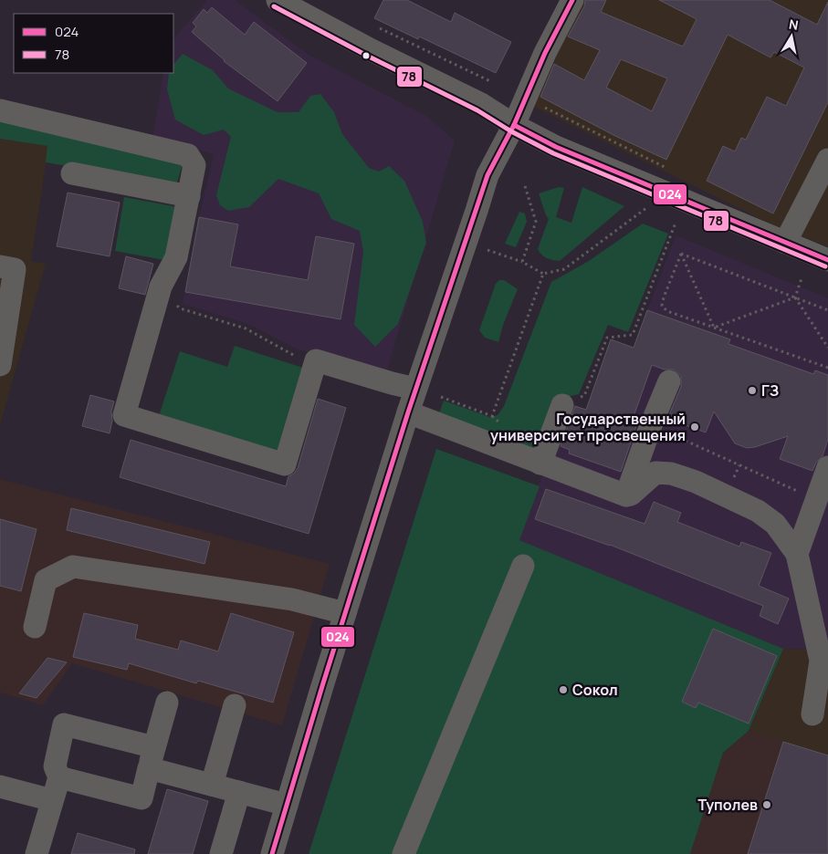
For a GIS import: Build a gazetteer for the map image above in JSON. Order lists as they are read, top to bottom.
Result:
{
  "places": [
    "ГЗ",
    "Государственный университет просвещения",
    "Сокол",
    "Туполев"
  ],
  "lines": ["transit line 024", "transit line 78"],
  "legend": ["024", "78"],
  "north": "top"
}
